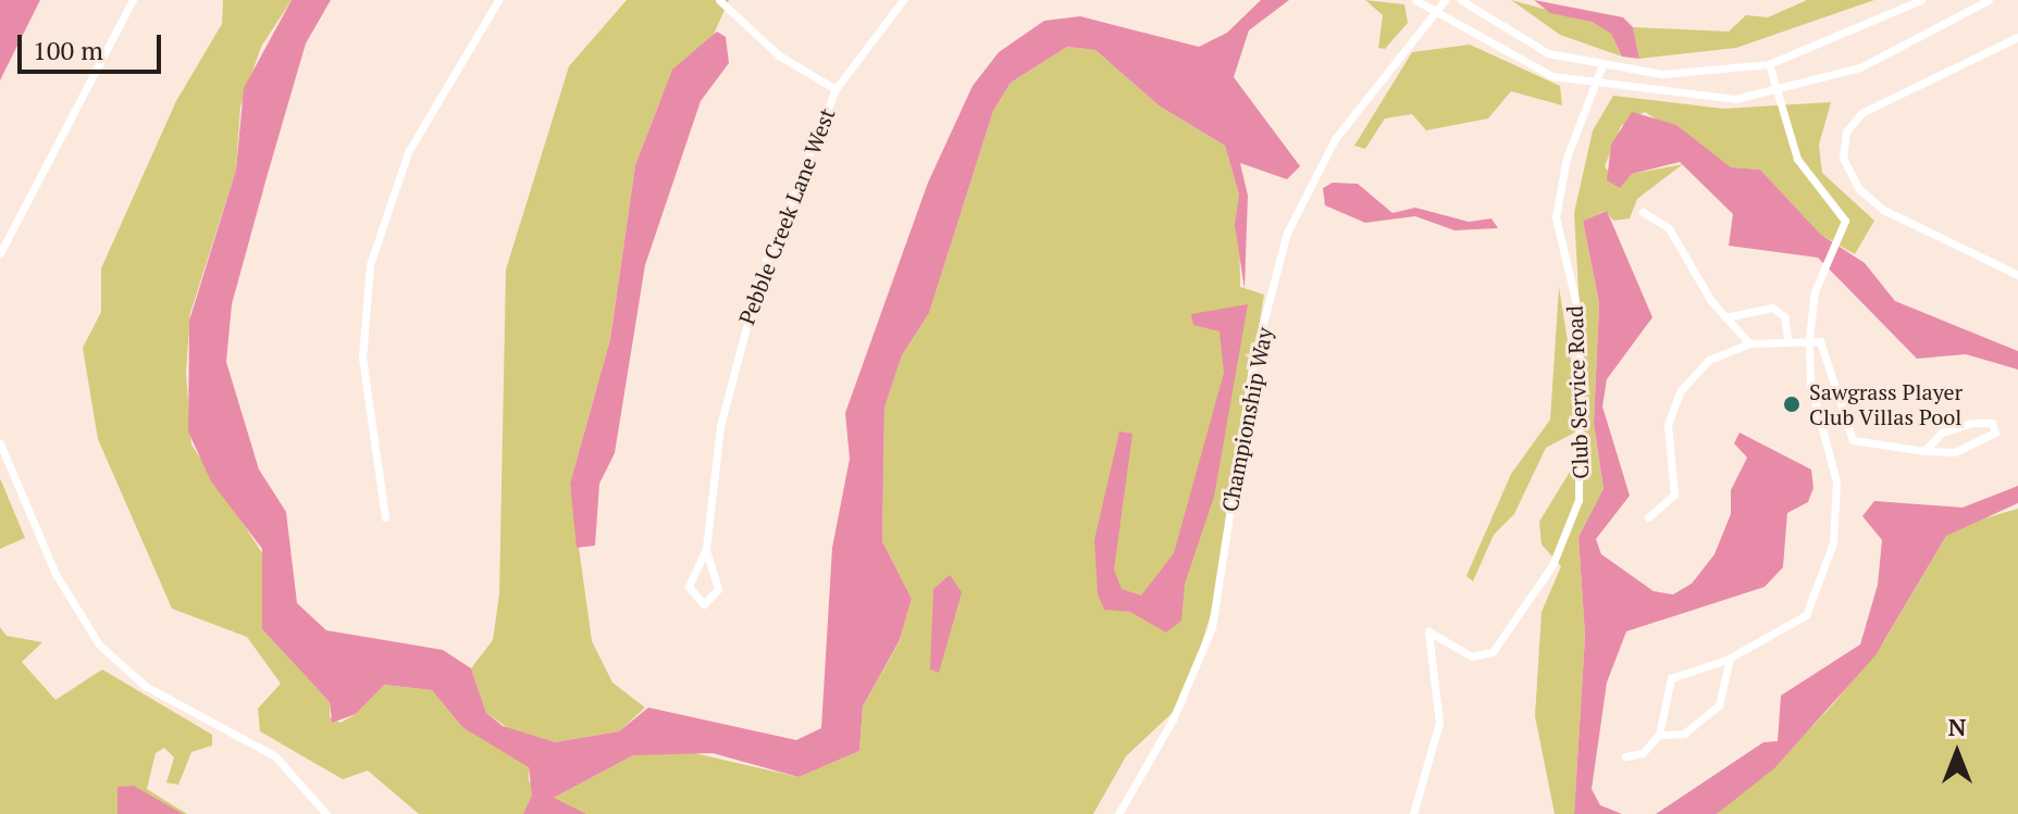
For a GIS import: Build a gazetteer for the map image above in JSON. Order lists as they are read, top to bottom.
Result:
{
  "streets": {
    "street": ["Pebble Creek Lane West", "Club Service Road", "Championship Way"]
  },
  "places": ["Sawgrass Player Club Villas Pool"],
  "scale_bar": "100 m",
  "north": "top"
}
